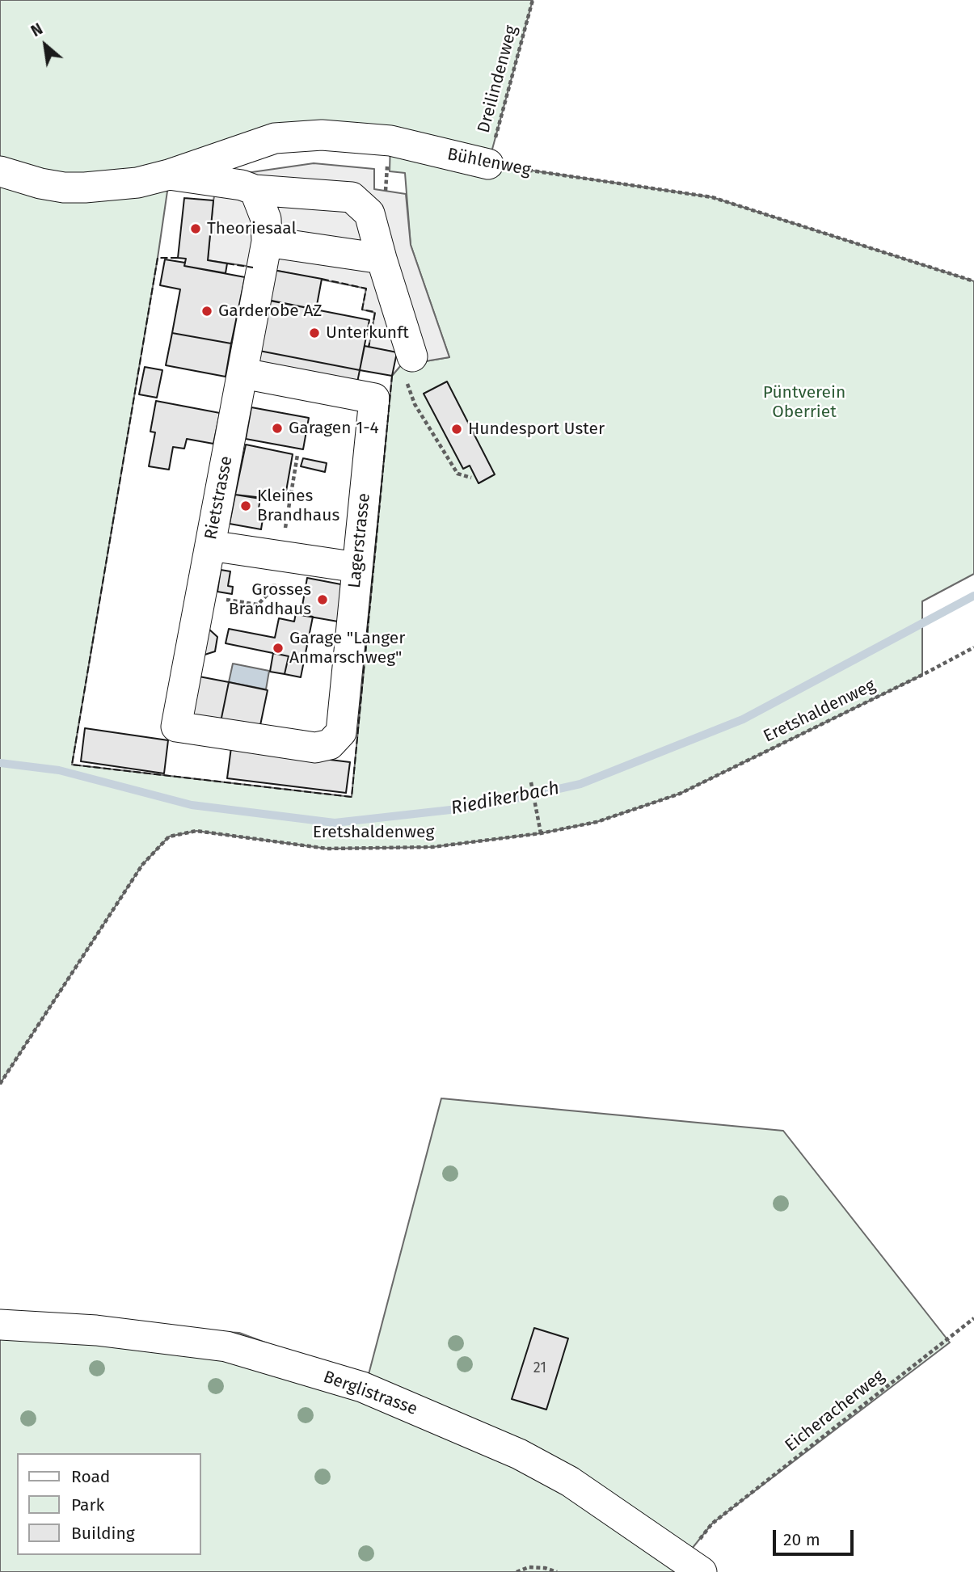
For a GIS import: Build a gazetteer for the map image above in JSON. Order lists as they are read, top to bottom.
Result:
{
  "streets": {
    "street": [
      "Bühlenweg",
      "Rietstrasse",
      "Lagerstrasse",
      "Berglistrasse"
    ],
    "path": ["Dreilindenweg", "Eretshaldenweg", "Eicheracherweg"]
  },
  "crossings": [
    ["Dreilindenweg", "Bühlenweg"],
    ["Rietstrasse", "Lagerstrasse"]
  ],
  "water": ["Riedikerbach"],
  "parks": ["Püntverein Oberriet"],
  "places": [
    "Theoriesaal",
    "Garderobe AZ",
    "Unterkunft",
    "Garagen 1-4",
    "Hundesport Uster",
    "Kleines Brandhaus",
    "Grosses Brandhaus",
    "Garage \"Langer Anmarschweg\""
  ],
  "house_numbers": ["21"],
  "legend": ["Road", "Park", "Building"],
  "scale_bar": "20 m",
  "north": "top left"
}
